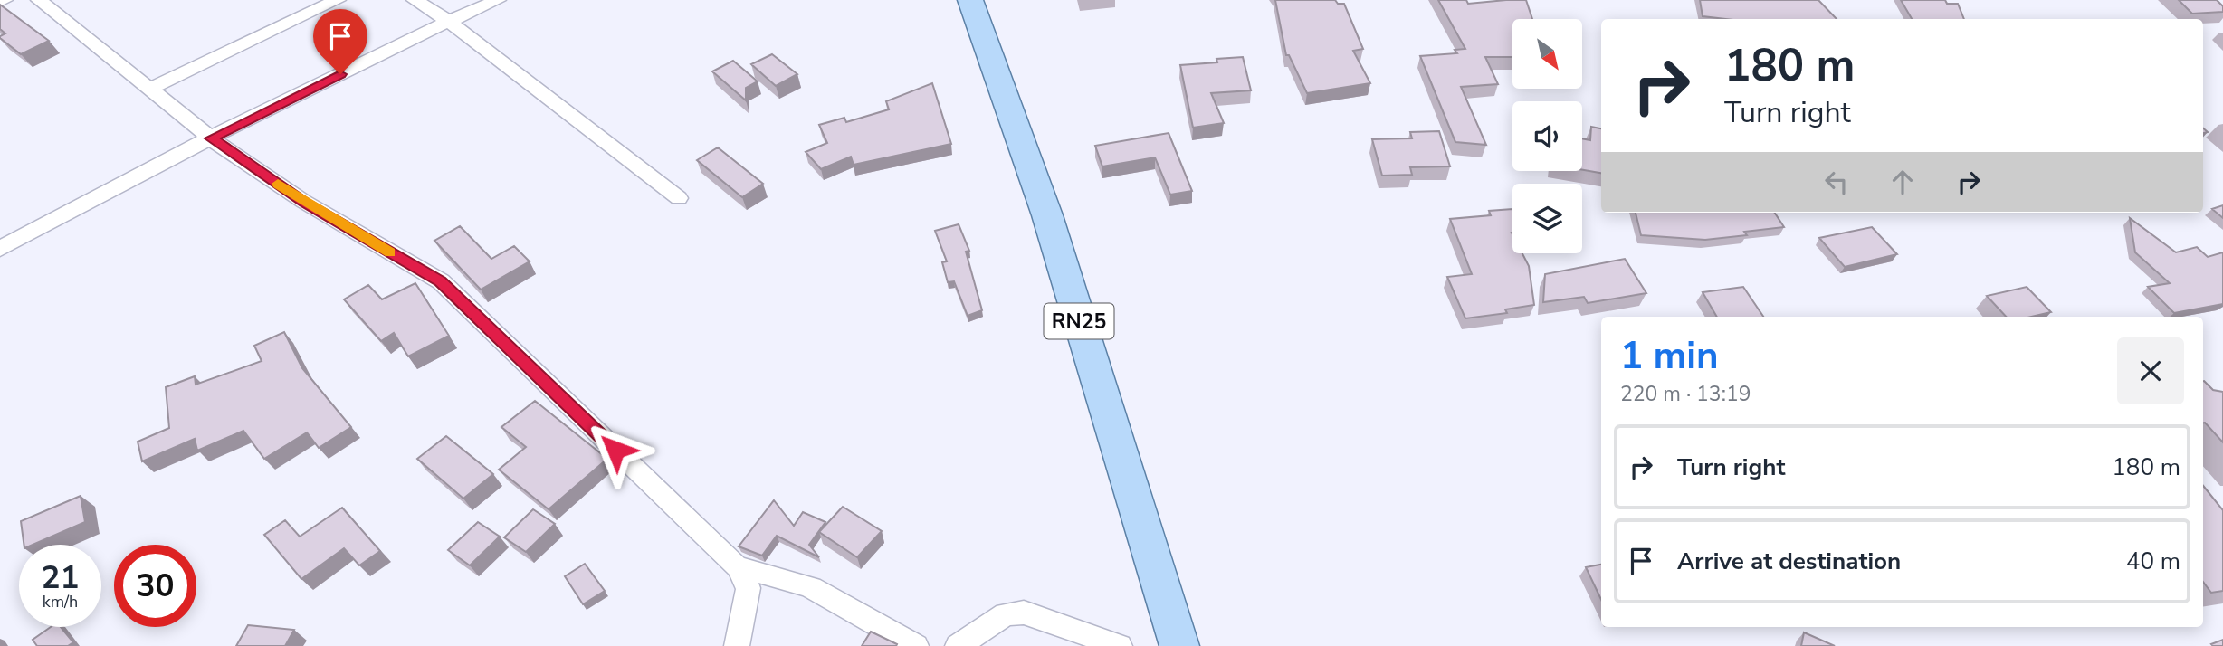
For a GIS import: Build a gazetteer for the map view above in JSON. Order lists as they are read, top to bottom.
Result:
{
  "streets": {
    "main road": ["RN25"]
  },
  "north": "bottom right",
  "page": {
    "turn": ["180 m", "Turn right"],
    "heading": ["1 min", "220 m · 13:19"],
    "list": [
      {
        "name": "Turn right",
        "value": "180 m"
      },
      {
        "name": "Arrive at destination",
        "value": "40 m"
      }
    ],
    "speed": "21 km/h",
    "limit": "30"
  }
}
